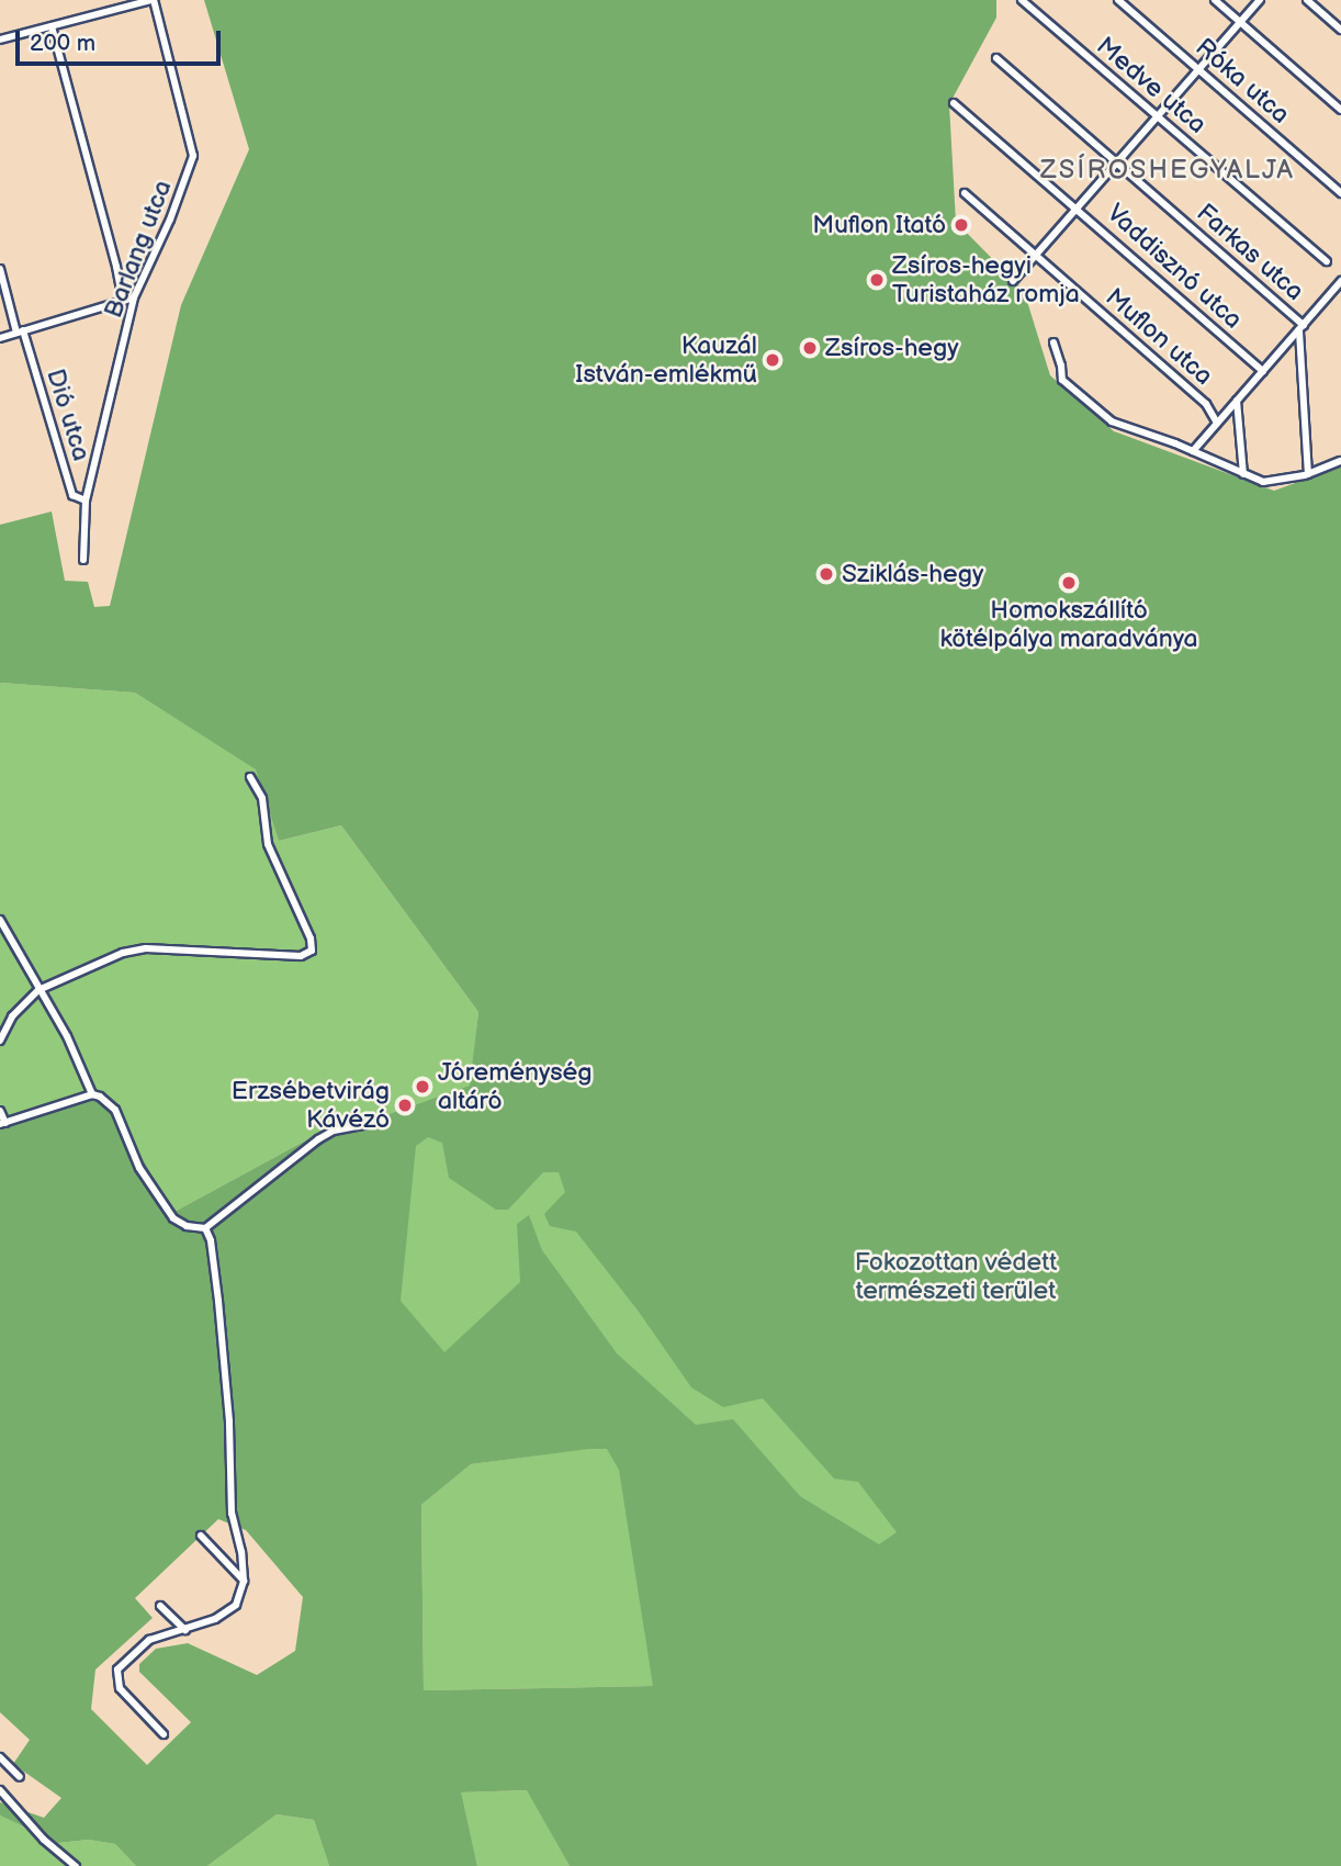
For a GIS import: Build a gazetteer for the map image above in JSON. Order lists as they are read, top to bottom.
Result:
{
  "streets": {
    "street": [
      "Róka utca",
      "Medve utca",
      "Barlang utca",
      "Farkas utca",
      "Vaddisznó utca",
      "Muflon utca",
      "Dió utca"
    ]
  },
  "crossings": [
    ["Barlang utca", "Dió utca"]
  ],
  "districts": ["ZSÍROSHEGYALJA"],
  "parks": ["Fokozottan védett természeti terület"],
  "places": [
    "Muflon Itató",
    "Zsíros-hegyi Turistaház romja",
    "Zsíros-hegy",
    "Kauzál István-emlékmű",
    "Sziklás-hegy",
    "Homokszállító kötélpálya maradványa",
    "Jóreménység altáró",
    "Erzsébetvirág Kávézó"
  ],
  "scale_bar": "200 m"
}
